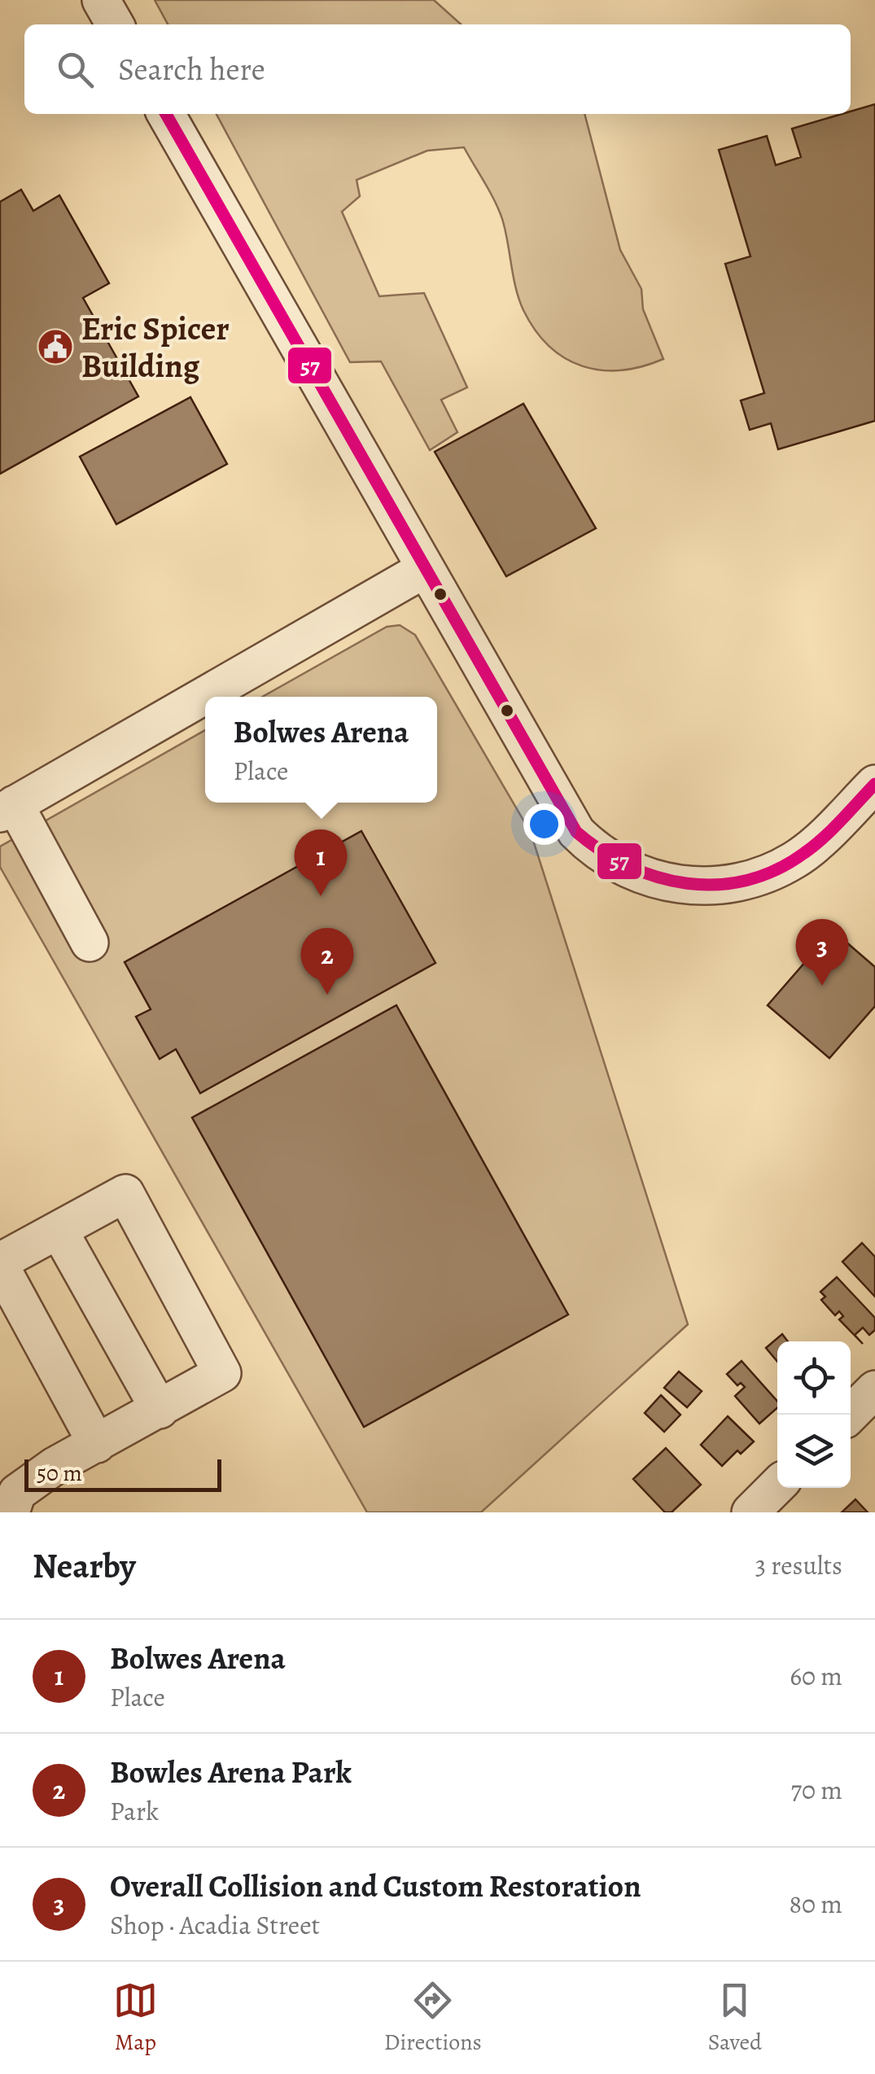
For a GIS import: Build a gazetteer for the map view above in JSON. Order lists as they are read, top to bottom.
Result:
{
  "places": {
    "public building": ["Eric Spicer Building"]
  },
  "lines": ["transit line 57"],
  "scale_bar": "50 m",
  "page": {
    "search": "Search here",
    "popup": ["Bolwes Arena", "Place"],
    "pins": ["1", "3", "2"],
    "scale": "50 m",
    "heading": ["Nearby", "3 results"],
    "list": [
      {
        "mark": "1",
        "name": "Bolwes Arena",
        "note": "Place",
        "value": "60 m"
      },
      {
        "mark": "2",
        "name": "Bowles Arena Park",
        "note": "Park",
        "value": "70 m"
      },
      {
        "mark": "3",
        "name": "Overall Collision and Custom Restoration",
        "note": "Shop · Acadia Street",
        "value": "80 m"
      }
    ],
    "nav": ["Map", "Directions", "Saved"]
  }
}
